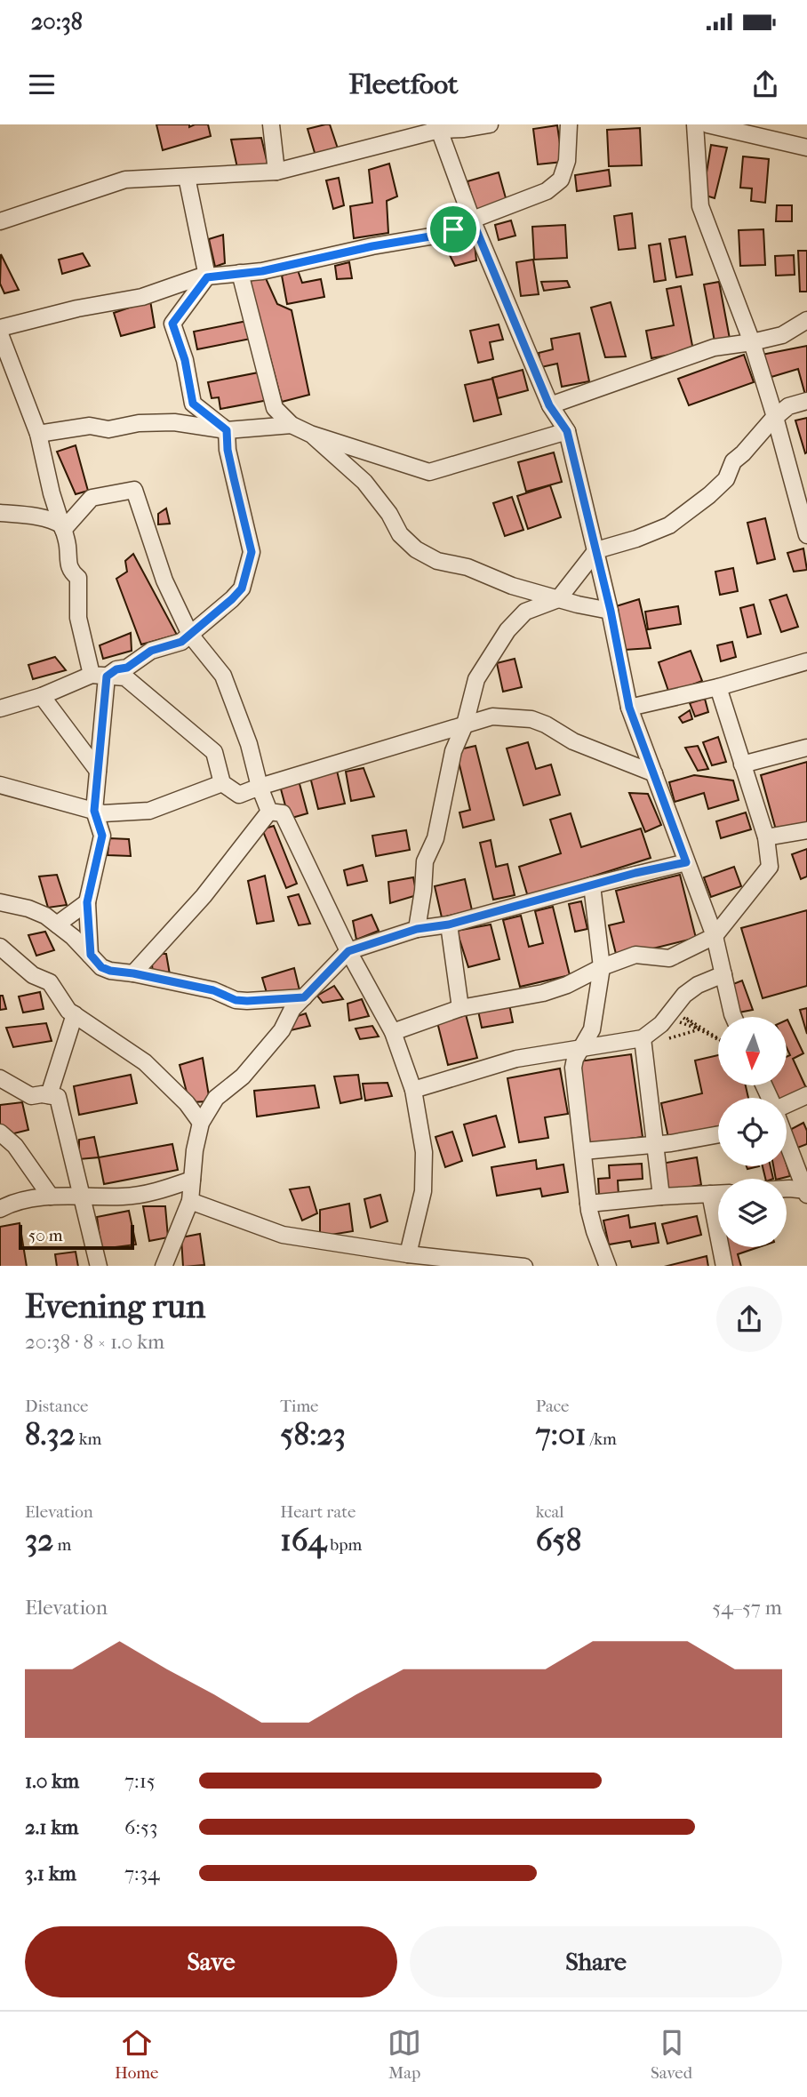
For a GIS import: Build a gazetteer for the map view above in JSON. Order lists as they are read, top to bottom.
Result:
{
  "scale_bar": "50 m",
  "north": "bottom",
  "page": {
    "status": "20:38",
    "header": "Fleetfoot",
    "scale": "50 m",
    "heading": ["Evening run", "20:38 · 8 × 1.0 km"],
    "stats": [
      ["Distance", "8.32 km"],
      ["Time", "58:23"],
      ["Pace", "7:01 /km"],
      ["Elevation", "32 m"],
      ["Heart rate", "164 bpm"],
      ["kcal", "658"]
    ],
    "chart": ["Elevation", "54–57 m"],
    "list": [
      {
        "name": "1.0 km",
        "note": "7:15"
      },
      {
        "name": "2.1 km",
        "note": "6:53"
      },
      {
        "name": "3.1 km",
        "note": "7:34"
      }
    ],
    "buttons": ["Save", "Share"],
    "tabs": ["Home", "Map", "Saved"]
  }
}
